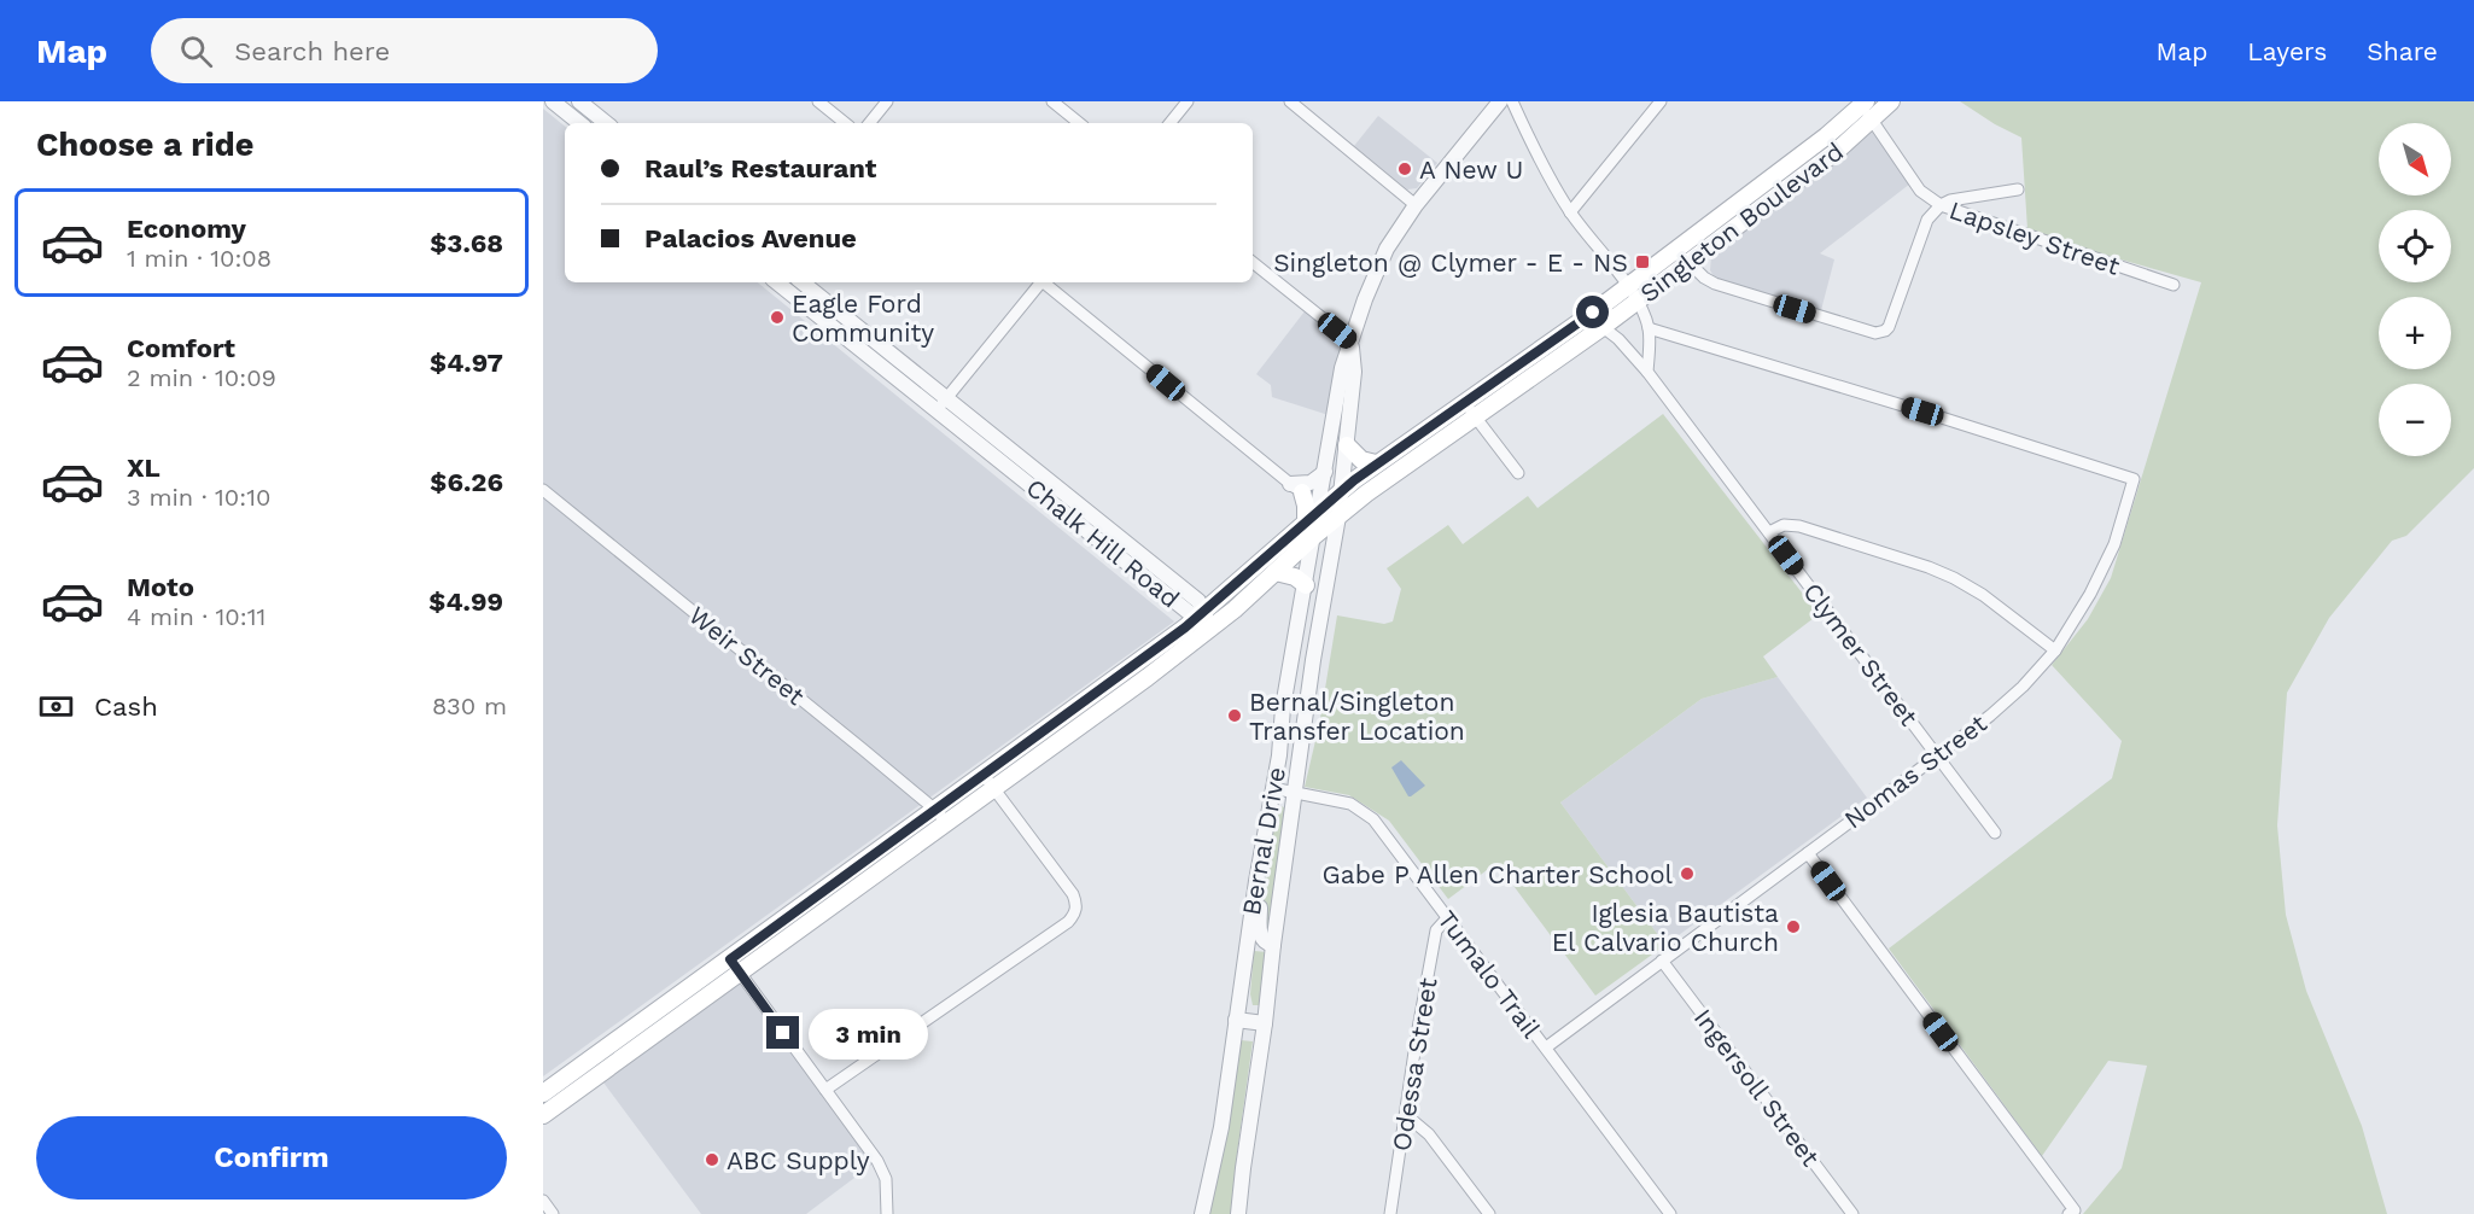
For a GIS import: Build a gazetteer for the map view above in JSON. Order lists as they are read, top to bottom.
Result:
{
  "streets": {
    "main road": ["Singleton Boulevard"],
    "street": [
      "Lapsley Street",
      "Chalk Hill Road",
      "Clymer Street",
      "Weir Street",
      "Nomas Street",
      "Bernal Drive",
      "Tumalo Trail",
      "Odessa Street",
      "Ingersoll Street"
    ]
  },
  "crossings": [
    ["Singleton Boulevard", "Lapsley Street"],
    ["Singleton Boulevard", "Chalk Hill Road"],
    ["Singleton Boulevard", "Clymer Street"],
    ["Singleton Boulevard", "Weir Street"],
    ["Singleton Boulevard", "Bernal Drive"],
    ["Clymer Street", "Nomas Street"],
    ["Nomas Street", "Tumalo Trail"],
    ["Nomas Street", "Ingersoll Street"],
    ["Bernal Drive", "Tumalo Trail"],
    ["Tumalo Trail", "Odessa Street"]
  ],
  "places": {
    "other": [
      "A New U",
      "Eagle Ford Community",
      "Bernal/Singleton Transfer Location",
      "Gabe P Allen Charter School",
      "Iglesia Bautista El Calvario Church",
      "ABC Supply"
    ],
    "transit": ["Singleton @ Clymer - E - NS"]
  },
  "north": "bottom right",
  "page": {
    "header": "Map",
    "search": "Search here",
    "nav": ["Map", "Layers", "Share"],
    "heading": "Choose a ride",
    "map_buttons": ["+", "−"],
    "banner": ["Raul’s Restaurant", "Palacios Avenue"],
    "list": [
      {
        "name": "Economy",
        "note": "1 min · 10:08",
        "value": "$3.68"
      },
      {
        "name": "Comfort",
        "note": "2 min · 10:09",
        "value": "$4.97"
      },
      {
        "name": "XL",
        "note": "3 min · 10:10",
        "value": "$6.26"
      },
      {
        "name": "Moto",
        "note": "4 min · 10:11",
        "value": "$4.99"
      }
    ],
    "pay": ["Cash", "830 m"],
    "bubble": "3 min",
    "buttons": "Confirm"
  }
}
